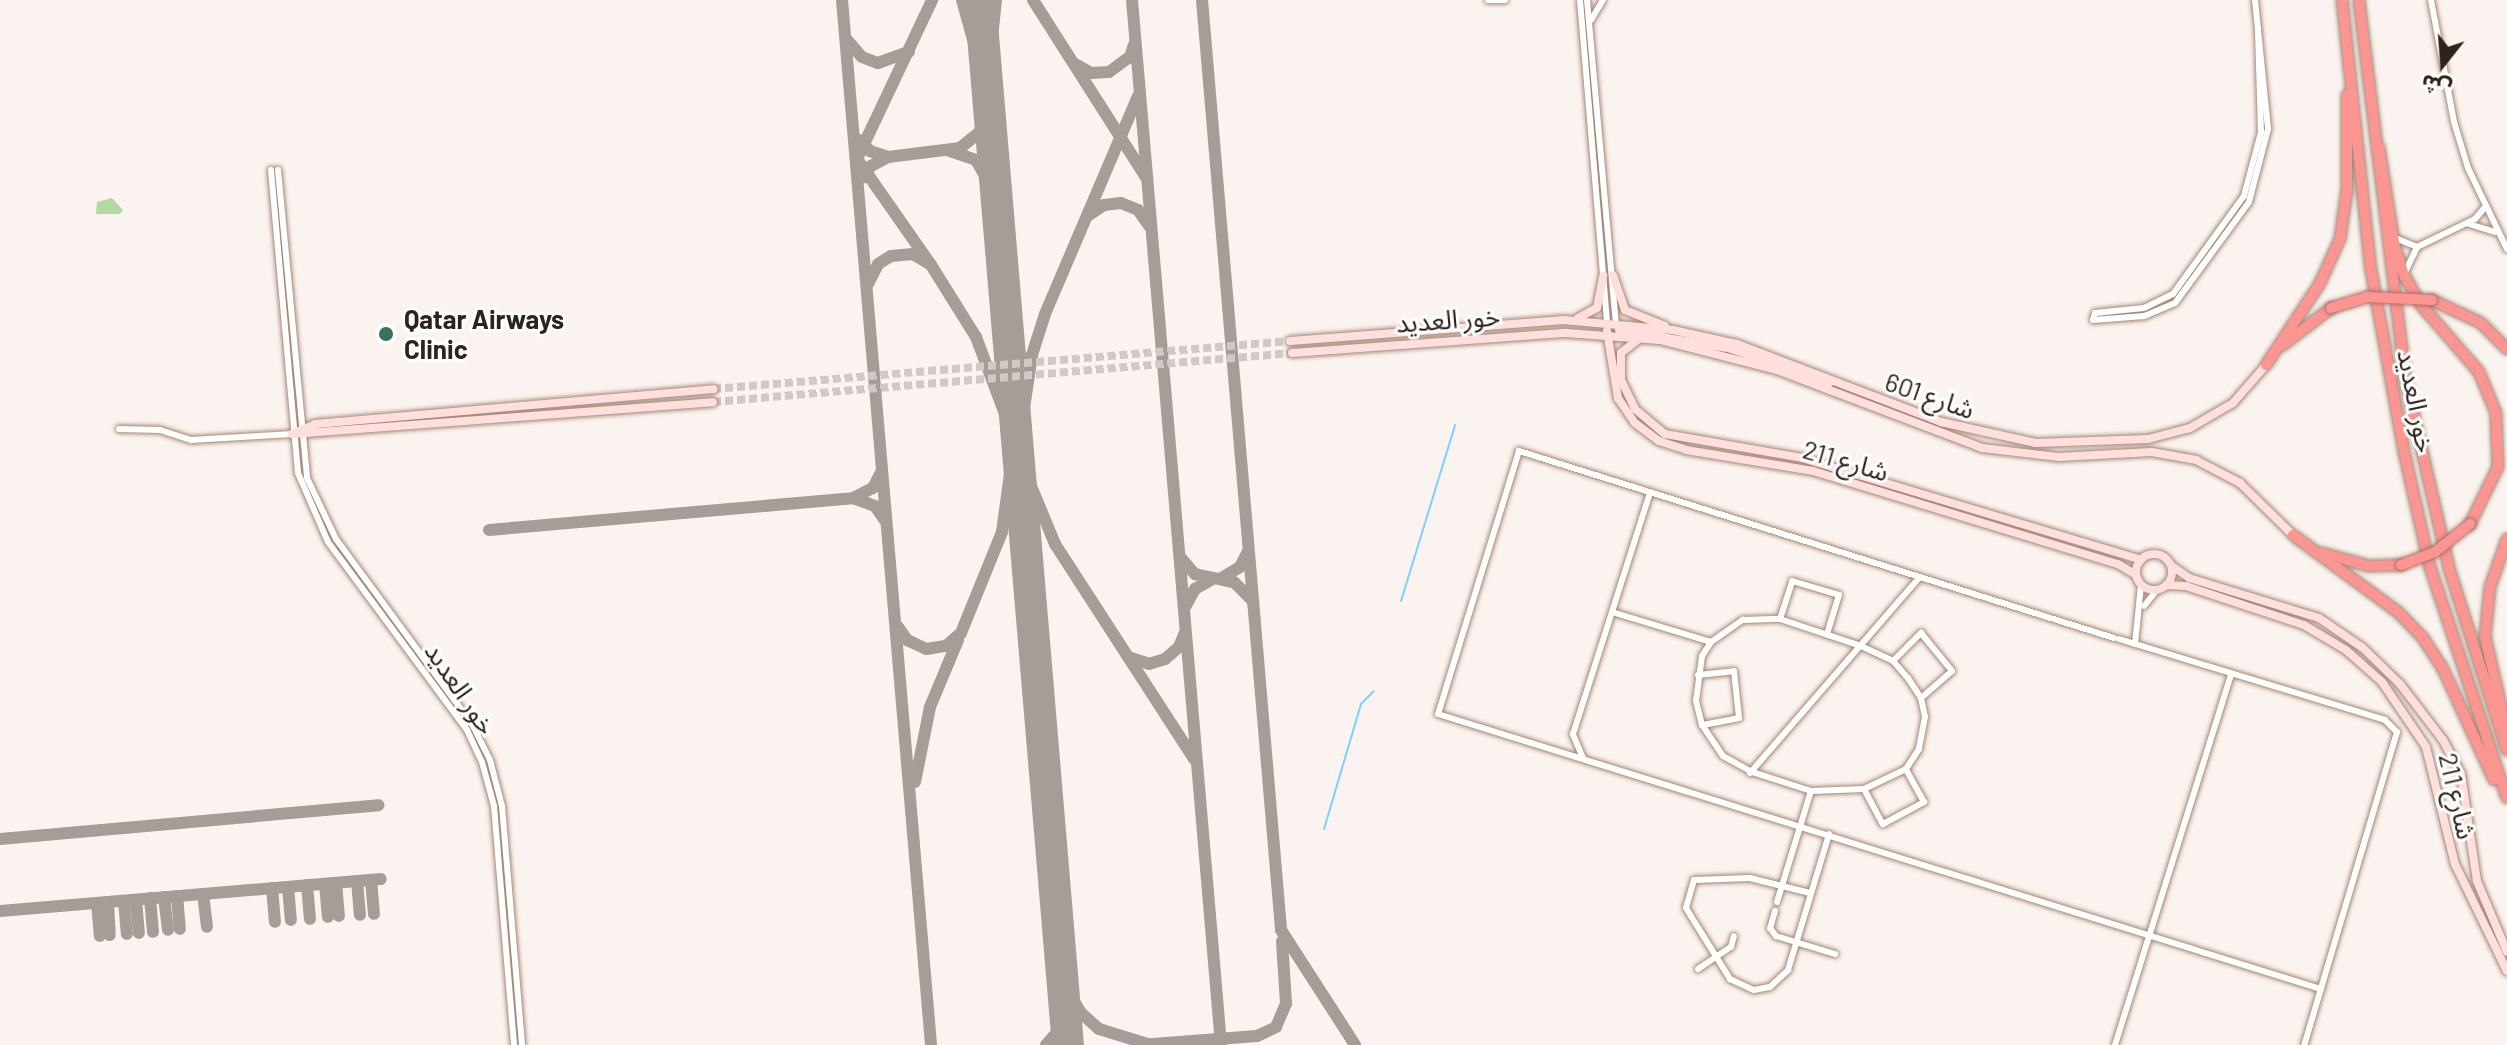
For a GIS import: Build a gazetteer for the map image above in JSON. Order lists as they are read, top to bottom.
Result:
{
  "streets": {
    "highway": ["خور العديد"],
    "main road": ["شارع 601", "شارع 211"]
  },
  "crossings": [
    ["خور العديد", "شارع 601"],
    ["خور العديد", "شارع 211"],
    ["شارع 601", "شارع 211"]
  ],
  "places": ["Qatar Airways Clinic"],
  "north": "bottom"
}
